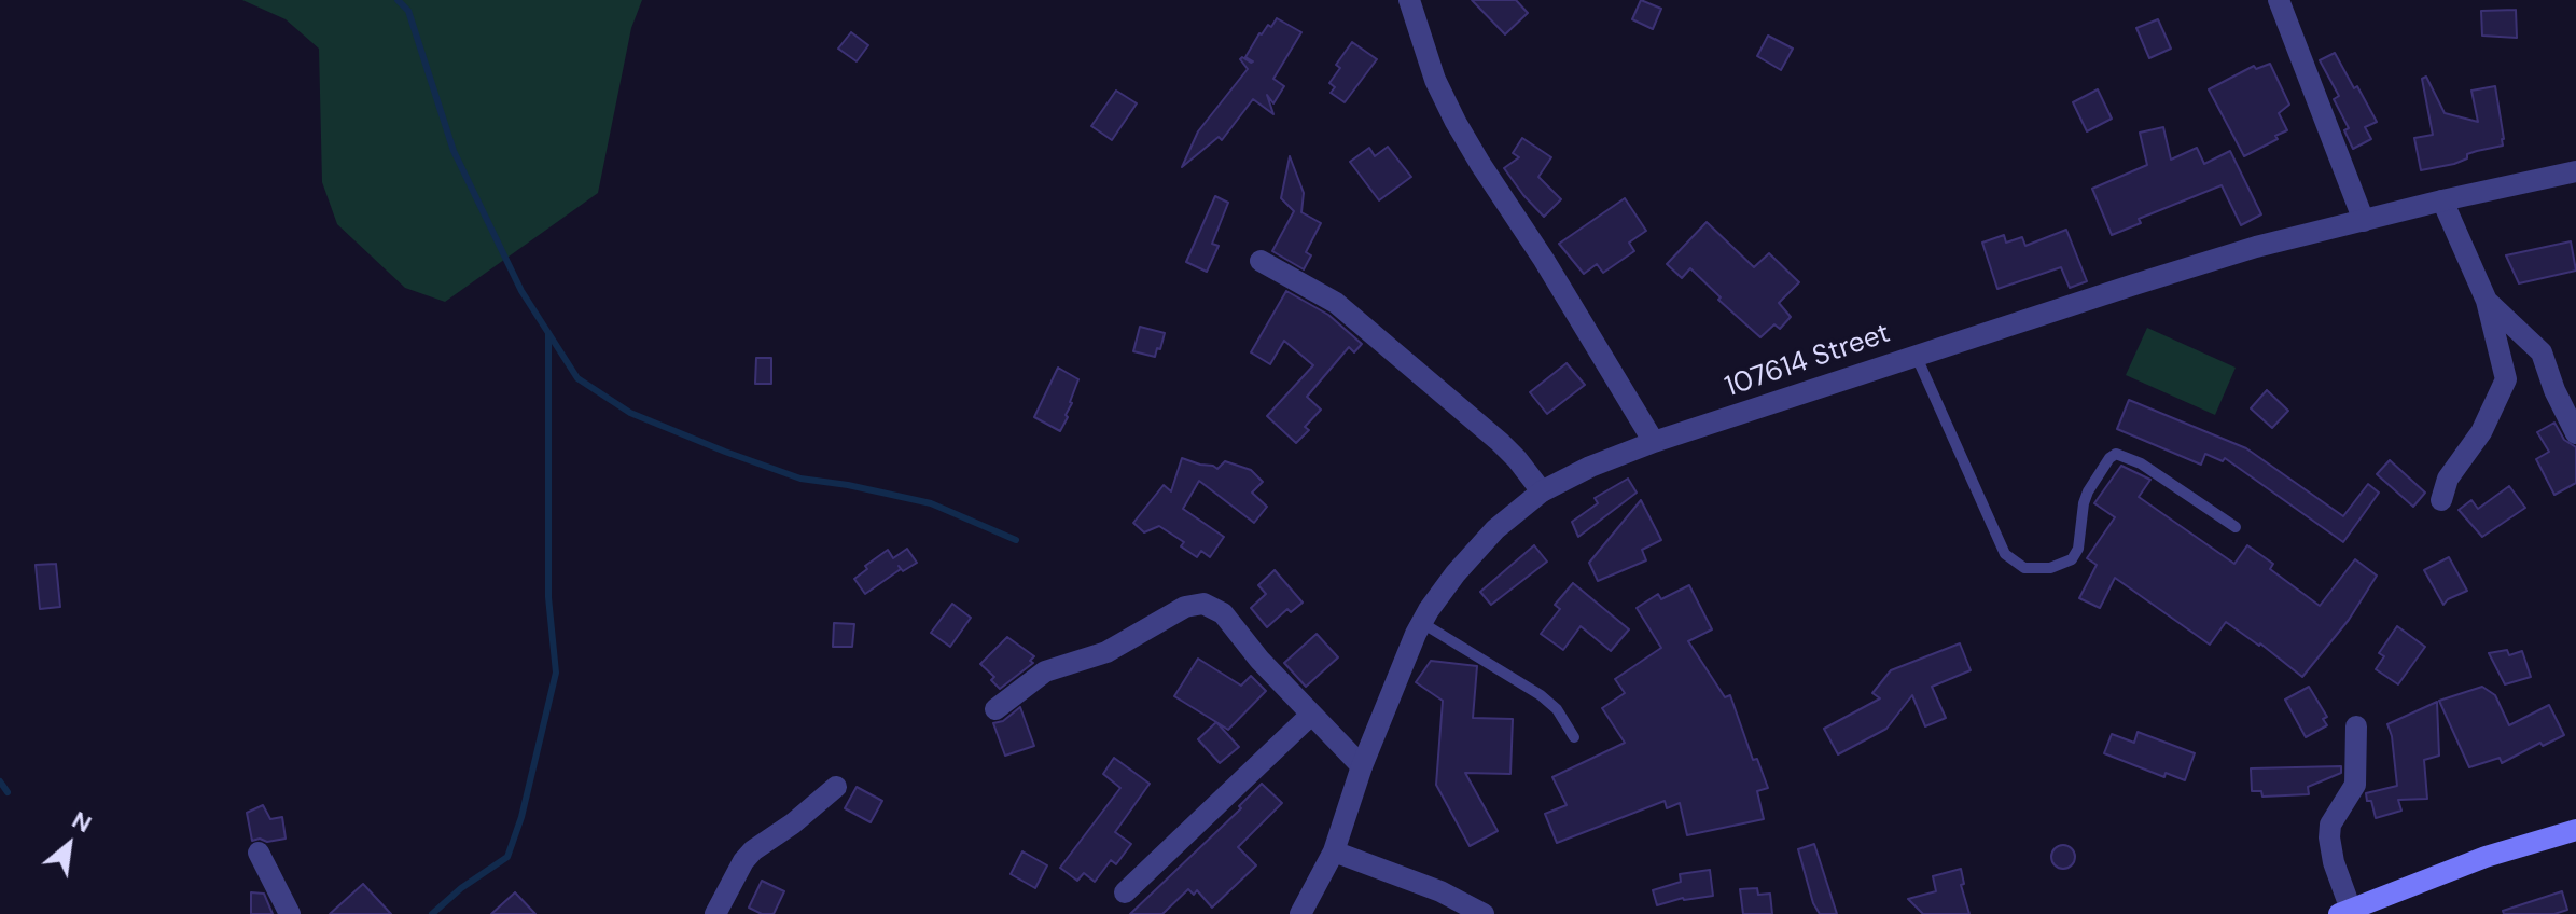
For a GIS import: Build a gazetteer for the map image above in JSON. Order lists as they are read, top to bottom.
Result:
{
  "streets": {
    "street": ["107614 Street"]
  },
  "north": "top right"
}
